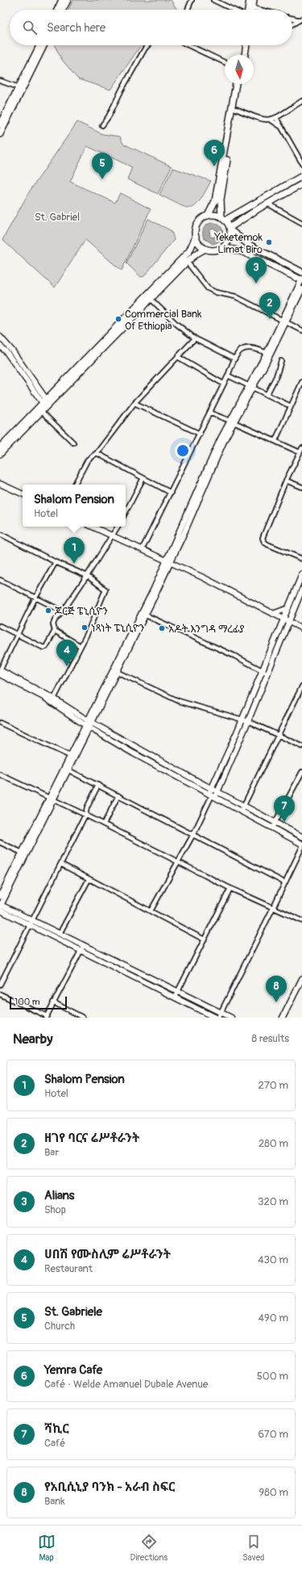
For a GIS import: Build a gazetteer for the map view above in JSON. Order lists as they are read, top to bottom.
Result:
{
  "parks": ["St. Gabriel"],
  "places": [
    "Yeketemok Limat Biro",
    "Commercial Bank Of Ethiopia",
    "ጆርጅ ፔኒሲዮን",
    "ነጻነት ፔኒሲዮን",
    "አዶት እንግዳ ማረፊያ"
  ],
  "scale_bar": "100 m",
  "north": "bottom",
  "page": {
    "search": "Search here",
    "pins": [
      "6",
      "5",
      "3",
      "2",
      "1",
      "4",
      "7",
      "8"
    ],
    "popup": ["Shalom Pension", "Hotel"],
    "scale": "100 m",
    "heading": ["Nearby", "8 results"],
    "list": [
      {
        "mark": "1",
        "name": "Shalom Pension",
        "note": "Hotel",
        "value": "270 m"
      },
      {
        "mark": "2",
        "name": "ዘገየ ባርና ሬሥቶራንት",
        "note": "Bar",
        "value": "280 m"
      },
      {
        "mark": "3",
        "name": "Alians",
        "note": "Shop",
        "value": "320 m"
      },
      {
        "mark": "4",
        "name": "ሀበሽ የሙስሊም ሬሥቶራንት",
        "note": "Restaurant",
        "value": "430 m"
      },
      {
        "mark": "5",
        "name": "St. Gabriele",
        "note": "Church",
        "value": "490 m"
      },
      {
        "mark": "6",
        "name": "Yemra Cafe",
        "note": "Café · Welde Amanuel Dubale Avenue",
        "value": "500 m"
      },
      {
        "mark": "7",
        "name": "ሻኪር",
        "note": "Café",
        "value": "670 m"
      },
      {
        "mark": "8",
        "name": "የአቢሲኒያ ባንክ - አራብ ስፍር",
        "note": "Bank",
        "value": "980 m"
      }
    ],
    "nav": ["Map", "Directions", "Saved"]
  }
}
